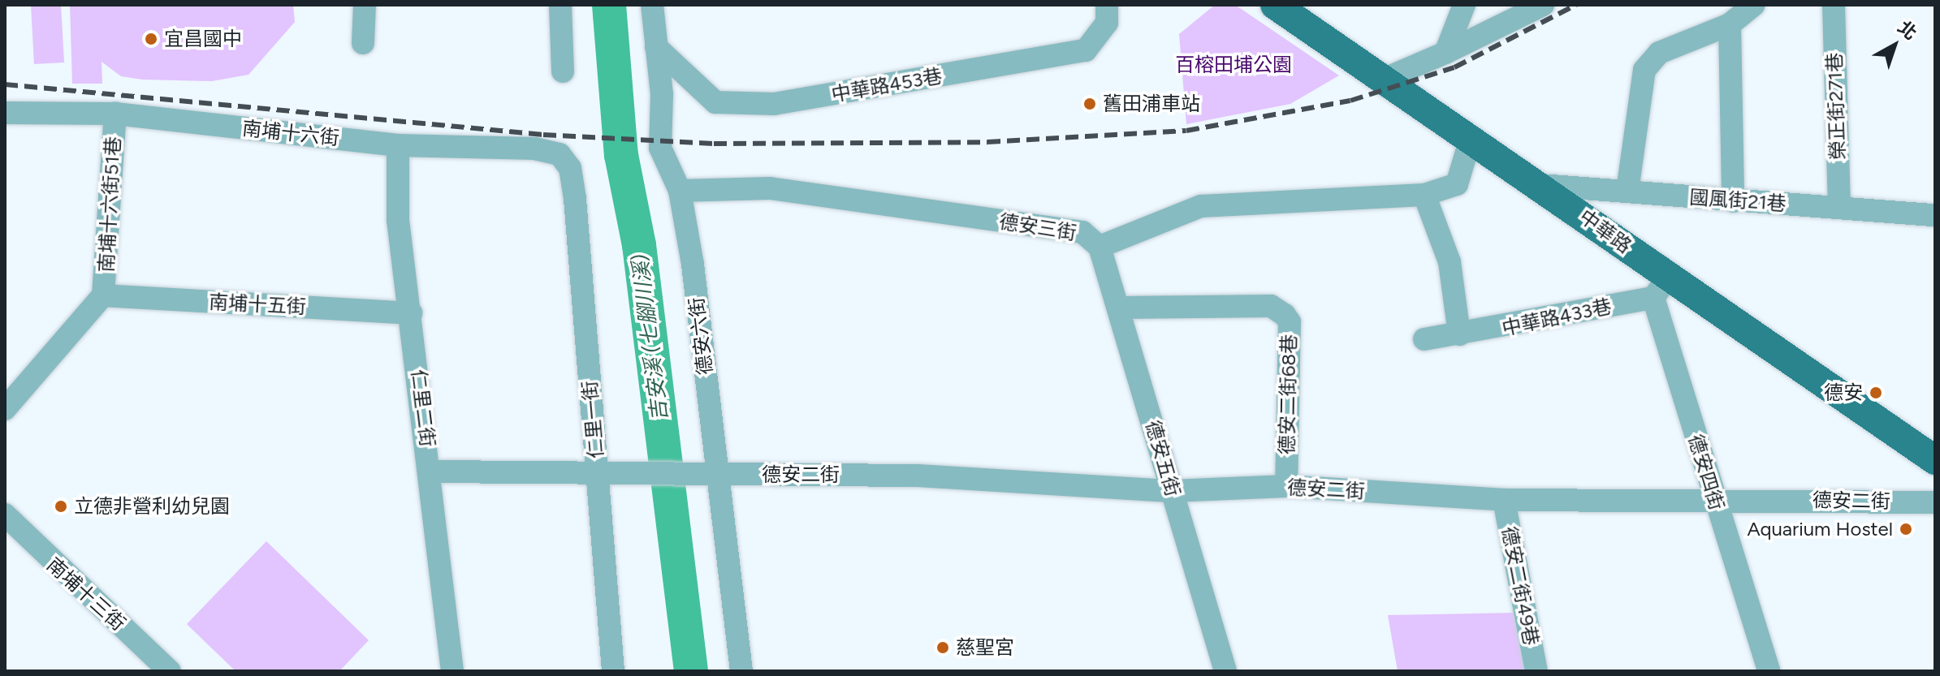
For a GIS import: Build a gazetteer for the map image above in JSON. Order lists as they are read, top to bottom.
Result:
{
  "streets": {
    "main road": ["中華路"],
    "street": [
      "中華路453巷",
      "榮正街271巷",
      "南埔十六街",
      "國風街21巷",
      "南埔十六街51巷",
      "德安三街",
      "南埔十五街",
      "中華路433巷",
      "德安六街",
      "德安二街68巷",
      "仁里二街",
      "仁里一街",
      "德安五街",
      "德安四街",
      "德安二街",
      "德安二街49巷",
      "南埔十三街"
    ]
  },
  "crossings": [
    ["中華路453巷", "德安六街"],
    ["榮正街271巷", "國風街21巷"],
    ["南埔十六街", "南埔十六街51巷"],
    ["南埔十六街", "仁里二街"],
    ["南埔十六街", "仁里一街"],
    ["國風街21巷", "中華路"],
    ["南埔十六街51巷", "南埔十五街"],
    ["德安三街", "中華路"],
    ["德安三街", "德安六街"],
    ["德安三街", "德安五街"],
    ["中華路", "中華路433巷"],
    ["中華路", "德安四街"],
    ["南埔十五街", "仁里二街"],
    ["中華路433巷", "德安四街"],
    ["德安六街", "德安二街"],
    ["德安二街68巷", "德安五街"],
    ["德安二街68巷", "德安二街"],
    ["仁里二街", "德安二街"],
    ["仁里一街", "德安二街"],
    ["德安五街", "德安二街"],
    ["德安四街", "德安二街"],
    ["德安二街", "德安二街49巷"]
  ],
  "water": ["吉安溪 (七腳川溪)"],
  "parks": ["百榕田埔公園"],
  "places": [
    "宜昌國中",
    "舊田浦車站",
    "德安",
    "立德非營利幼兒園",
    "Aquarium Hostel",
    "慈聖宮"
  ],
  "north": "top right"
}
